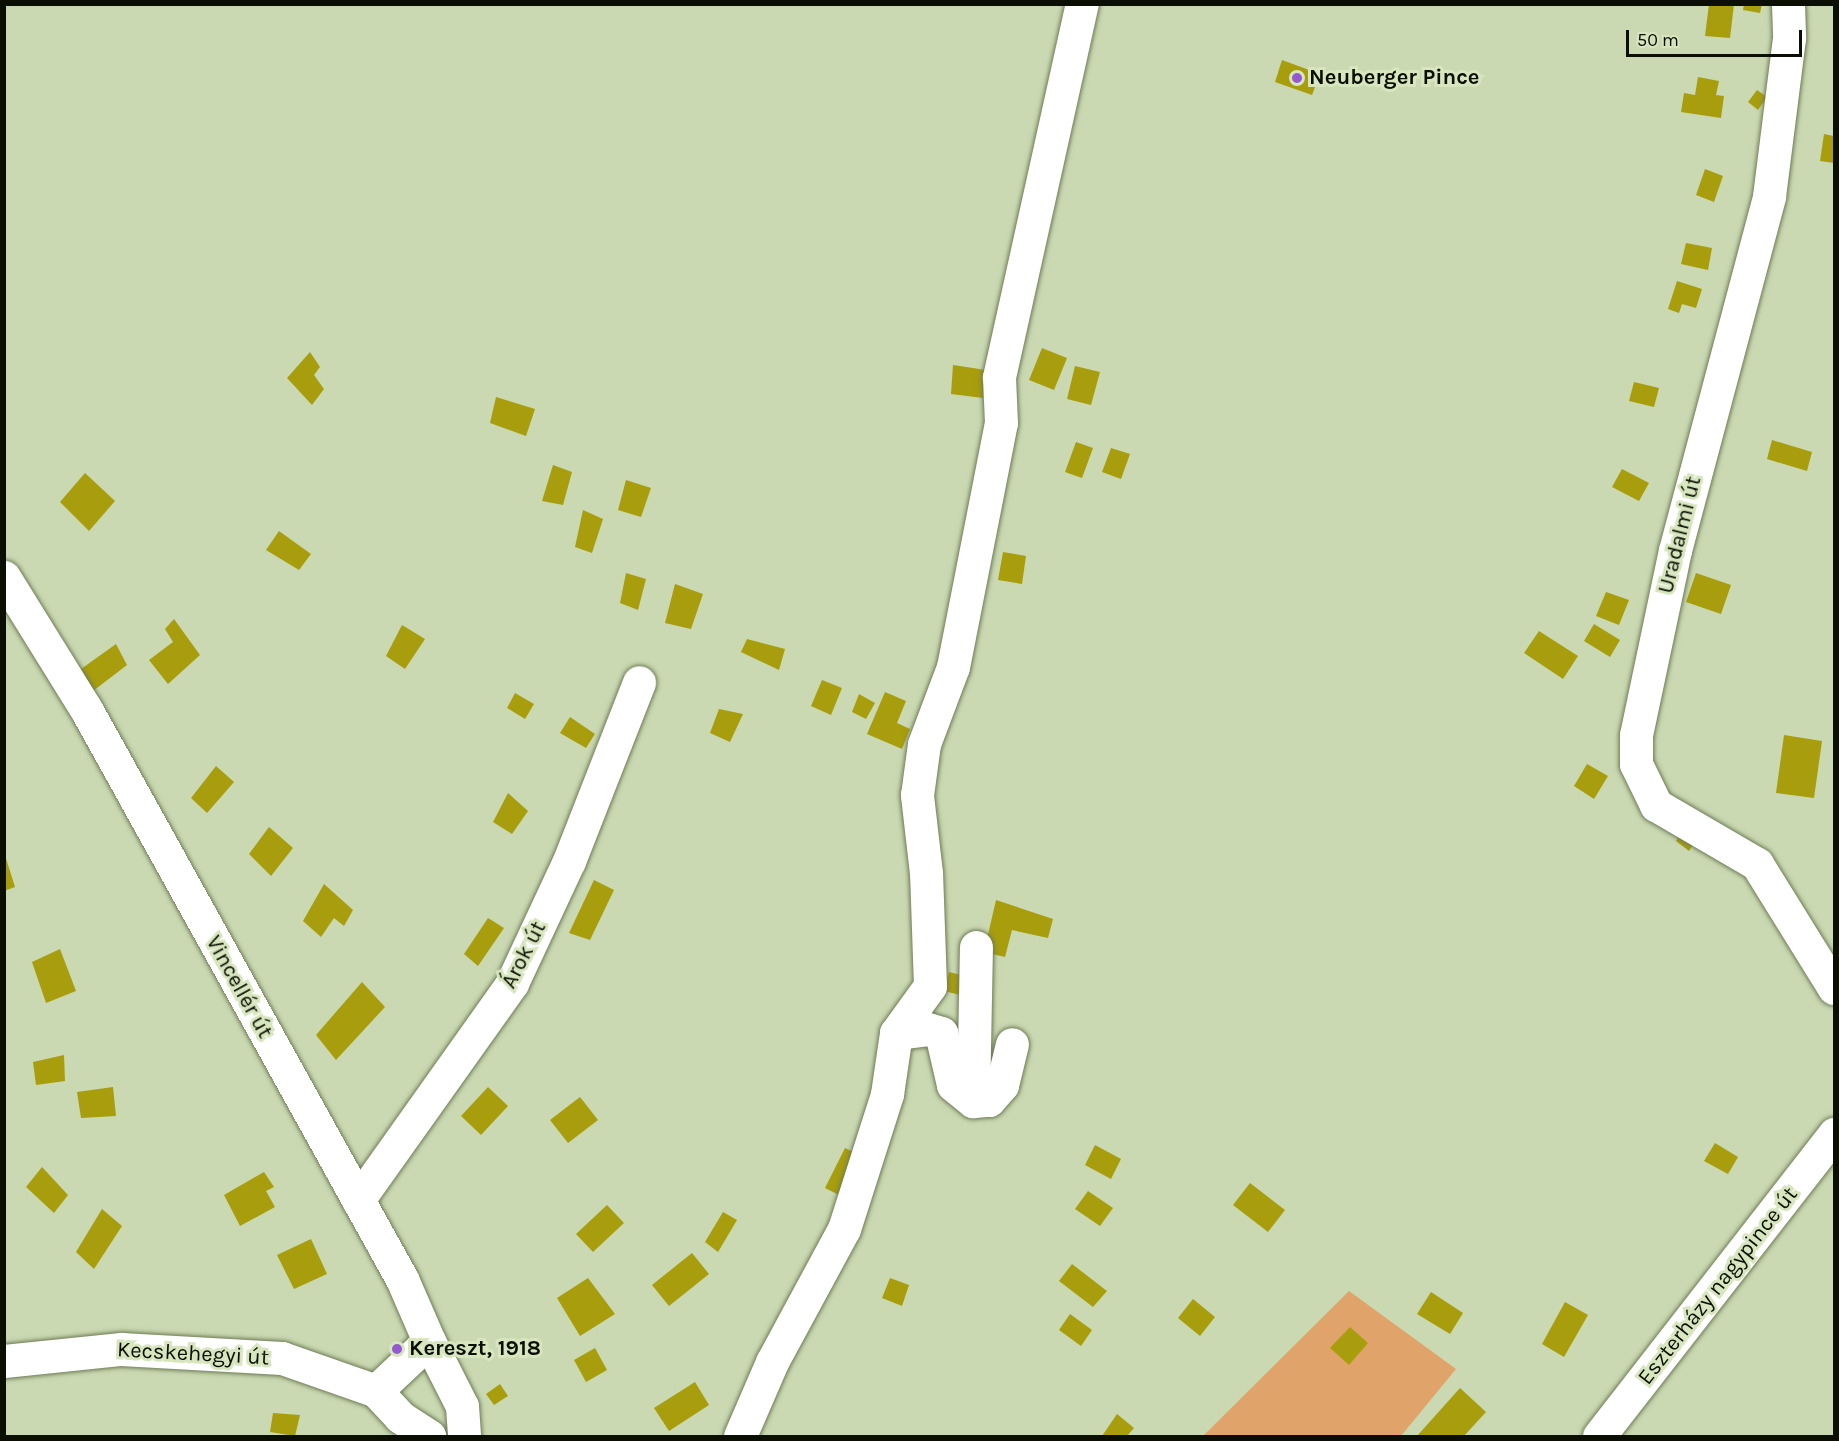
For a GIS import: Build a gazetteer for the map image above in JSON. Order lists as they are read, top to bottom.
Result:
{
  "streets": {
    "street": [
      "Uradalmi út",
      "Árok út",
      "Vincellér út",
      "Eszterházy nagypince út",
      "Kecskehegyi út"
    ]
  },
  "crossings": [
    ["Árok út", "Vincellér út"]
  ],
  "places": ["Neuberger Pince", "Kereszt, 1918"],
  "scale_bar": "50 m"
}
